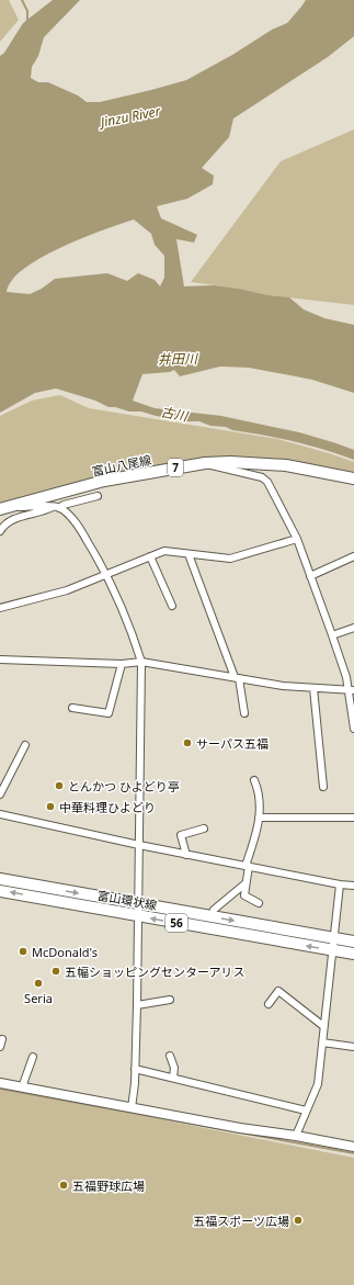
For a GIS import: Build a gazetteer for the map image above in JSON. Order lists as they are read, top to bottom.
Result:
{
  "streets": {
    "main road": [
      "富山八尾線",
      "7",
      "富山環状線",
      "56"
    ]
  },
  "water": ["Jinzu River", "井田川", "古川"],
  "places": [
    "サーパス五福",
    "とんかつ ひよどり亭",
    "中華料理ひよどり",
    "McDonald's",
    "五幅ショッピングセンターアリス",
    "Seria",
    "五福野球広場",
    "五福スポーツ広場"
  ]
}
